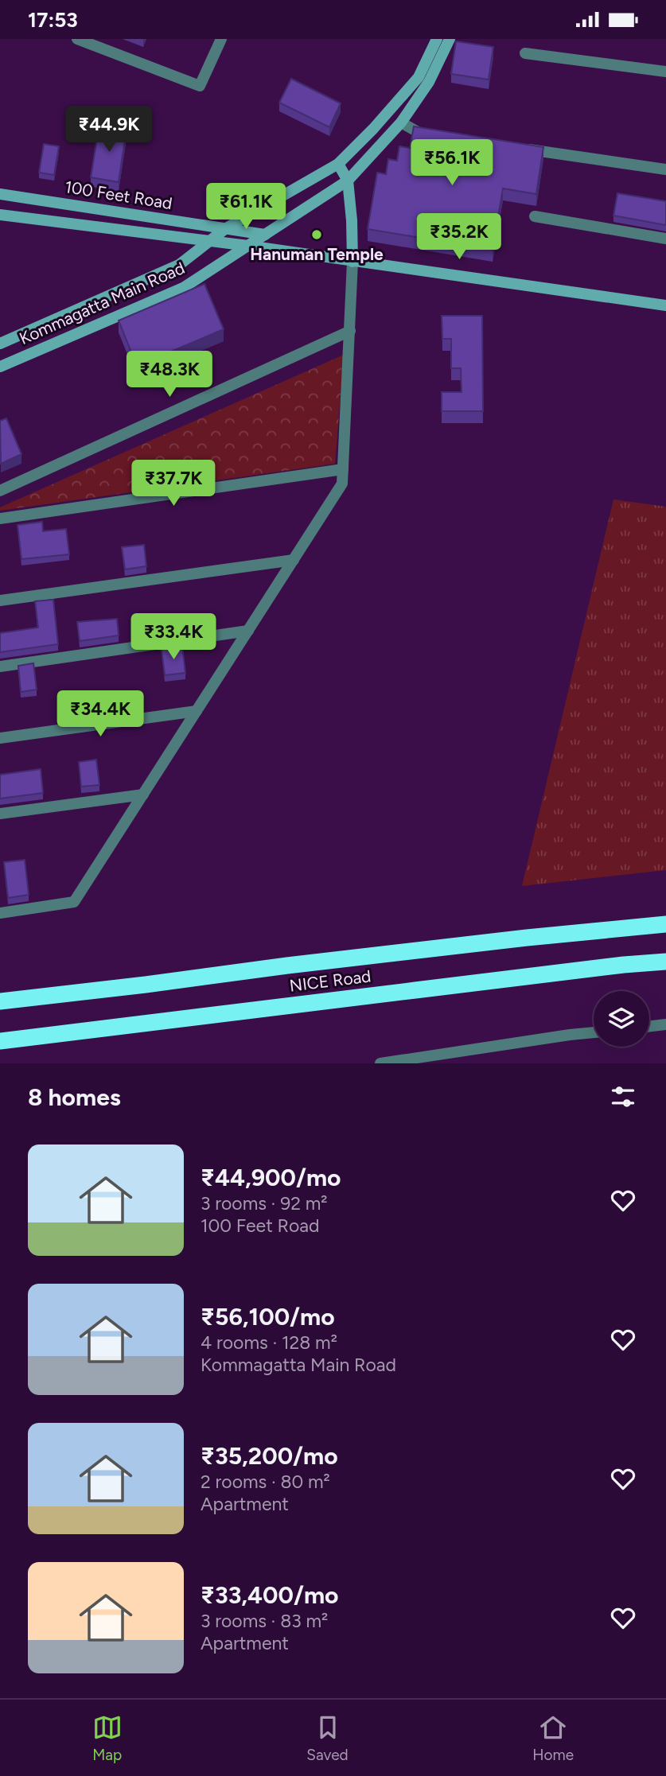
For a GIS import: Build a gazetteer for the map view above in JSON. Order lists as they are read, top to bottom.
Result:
{
  "streets": {
    "highway": ["NICE Road"],
    "main road": ["100 Feet Road", "Kommagatta Main Road"]
  },
  "crossings": [
    ["100 Feet Road", "Kommagatta Main Road"]
  ],
  "places": ["Hanuman Temple"],
  "page": {
    "status": "17:53",
    "price": [
      "₹44.9K",
      "₹56.1K",
      "₹61.1K",
      "₹35.2K",
      "₹48.3K",
      "₹37.7K",
      "₹33.4K",
      "₹34.4K"
    ],
    "heading": "8 homes",
    "list": [
      {
        "name": "₹44,900/mo",
        "note": "3 rooms · 92 m² · 100 Feet Road"
      },
      {
        "name": "₹56,100/mo",
        "note": "4 rooms · 128 m² · Kommagatta Main Road"
      },
      {
        "name": "₹35,200/mo",
        "note": "2 rooms · 80 m² · Apartment"
      },
      {
        "name": "₹33,400/mo",
        "note": "3 rooms · 83 m² · Apartment"
      }
    ],
    "tabs": ["Map", "Saved", "Home"]
  }
}
